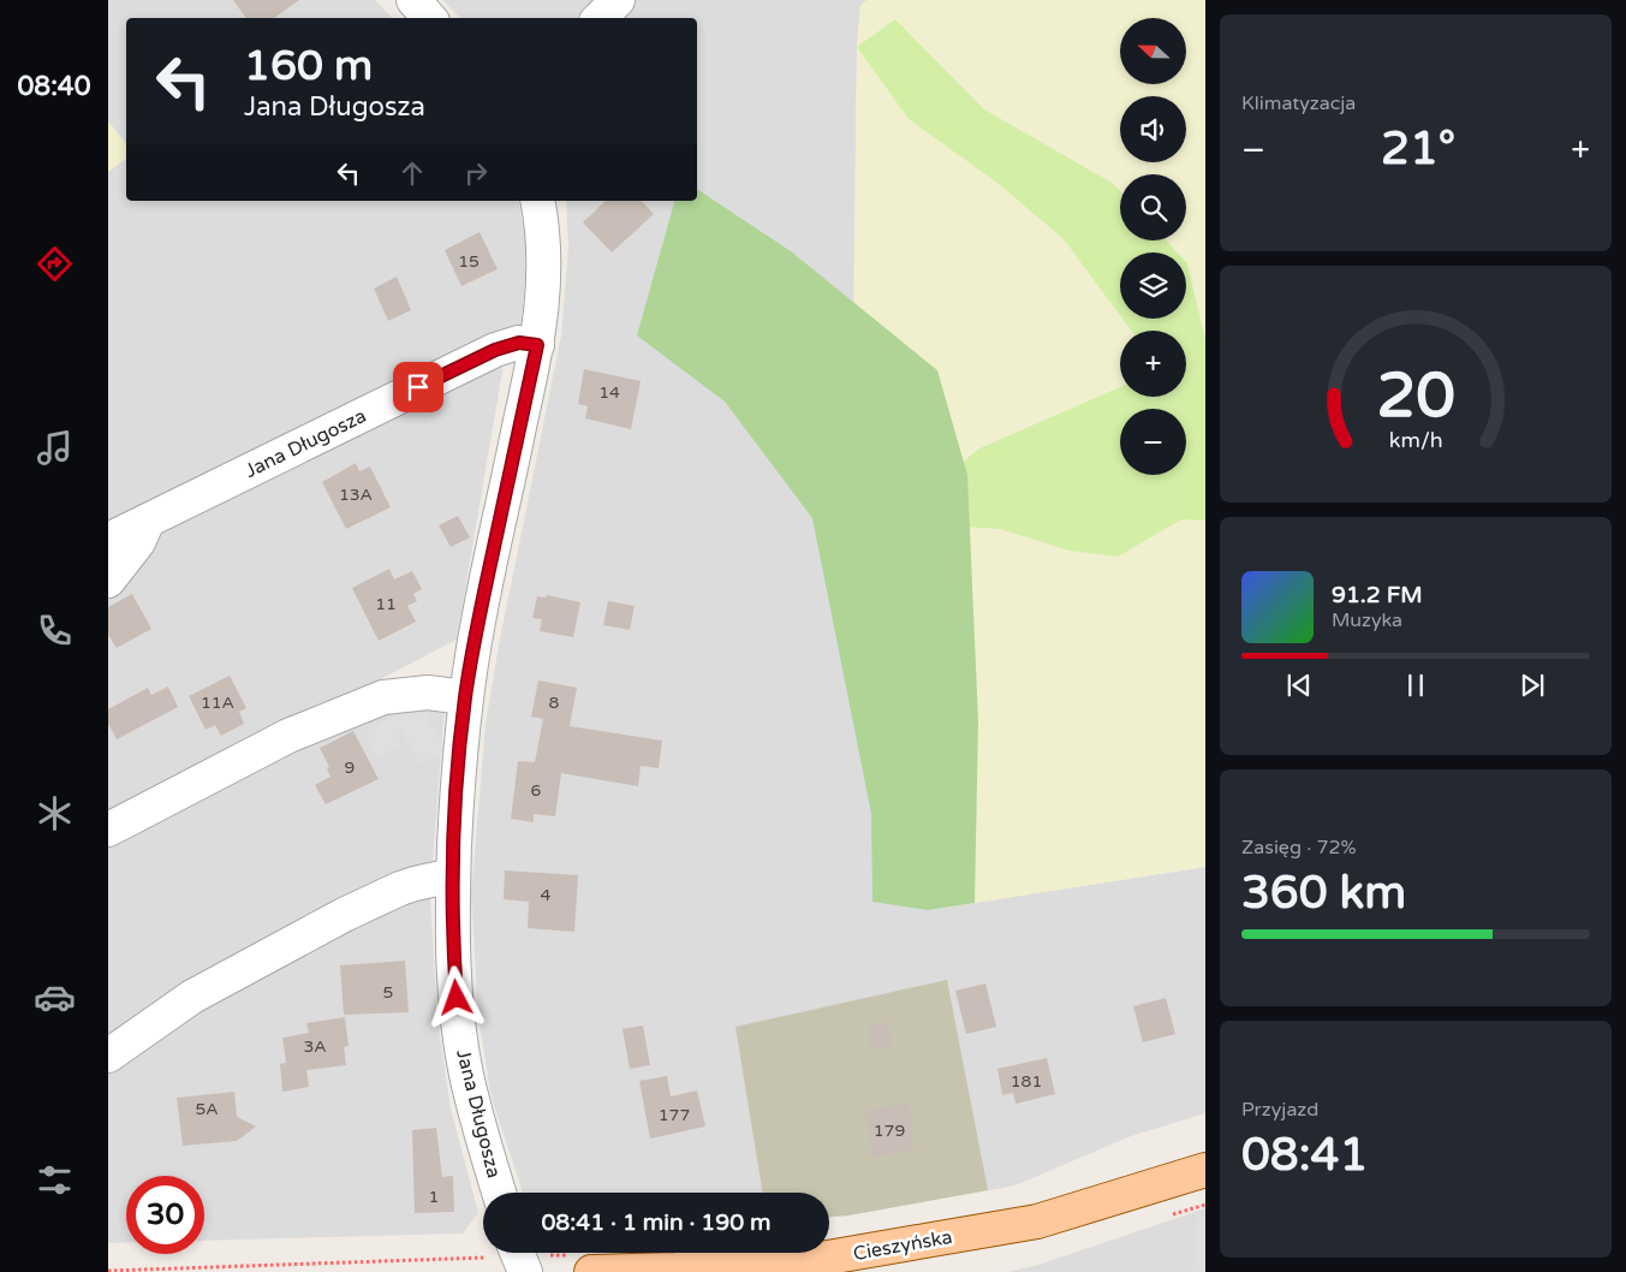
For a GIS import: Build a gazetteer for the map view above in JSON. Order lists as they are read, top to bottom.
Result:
{
  "streets": {
    "main road": ["Cieszyńska"],
    "street": ["Jana Długosza"]
  },
  "house_numbers": [
    "15",
    "14",
    "13A",
    "11",
    "11A",
    "8",
    "9",
    "6",
    "4",
    "5",
    "3A",
    "181",
    "5A",
    "177",
    "179",
    "1"
  ],
  "north": "left",
  "page": {
    "tabs": "08:40",
    "tile": [
      "Klimatyzacja",
      ["Zasięg · 72%", "360 km"],
      ["Przyjazd", "08:41"]
    ],
    "map_buttons": ["+", "−"],
    "turn": ["160 m", "Jana Długosza"],
    "heat": ["−", "21°", "+"],
    "song": ["91.2 FM", "Muzyka"],
    "limit": "30",
    "trip": "08:41 · 1 min · 190 m",
    "gauge": ["20", "km/h"]
  }
}
